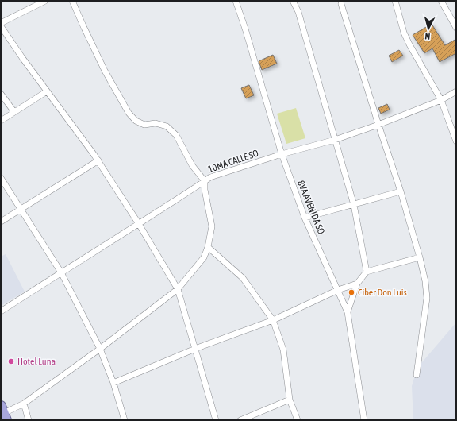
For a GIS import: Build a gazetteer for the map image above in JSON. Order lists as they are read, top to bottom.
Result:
{
  "streets": {
    "street": ["10MA CALLE SO", "8VA AVENIDA SO"]
  },
  "crossings": [
    ["10MA CALLE SO", "8VA AVENIDA SO"]
  ],
  "places": ["Ciber Don Luis", "Hotel Luna"],
  "north": "bottom"
}
